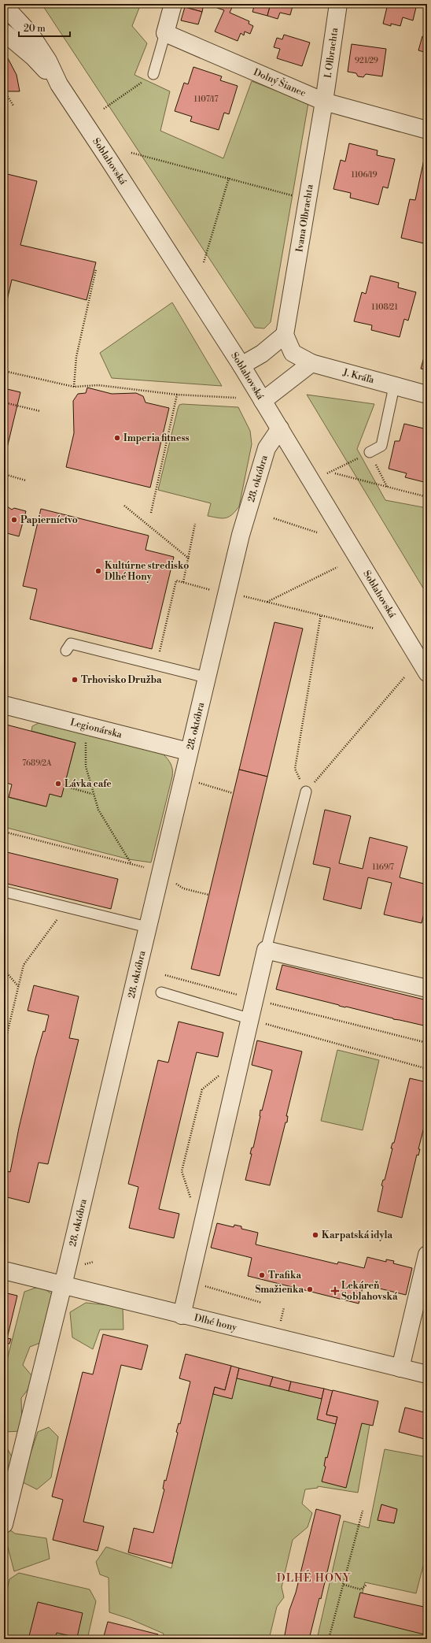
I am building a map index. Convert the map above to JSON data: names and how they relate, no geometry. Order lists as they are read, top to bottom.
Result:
{
  "streets": {
    "street": [
      "I. Olbrachta",
      "Dolný Šianec",
      "Soblahovská",
      "Ivana Olbrachta",
      "J. Kráľa",
      "28. októbra",
      "Legionárska",
      "Dlhé hony"
    ]
  },
  "crossings": [
    ["I. Olbrachta", "Dolný Šianec"],
    ["I. Olbrachta", "Ivana Olbrachta"],
    ["Dolný Šianec", "Ivana Olbrachta"],
    ["Soblahovská", "28. októbra"],
    ["Ivana Olbrachta", "J. Kráľa"],
    ["28. októbra", "Legionárska"],
    ["28. októbra", "Dlhé hony"]
  ],
  "districts": ["DLHÉ HONY"],
  "places": {
    "other": [
      "Imperia fitness",
      "Papierníctvo",
      "Kultúrne stredisko Dlhé Hony",
      "Trhovisko Družba",
      "Lávka cafe",
      "Karpatská idyla",
      "Trafika",
      "Smažienka"
    ],
    "health": ["Lekáreň Soblahovská"]
  },
  "house_numbers": [
    "921/29",
    "1107/17",
    "1106/19",
    "1108/21",
    "7689/2A",
    "1169/7"
  ],
  "scale_bar": "20 m"
}
